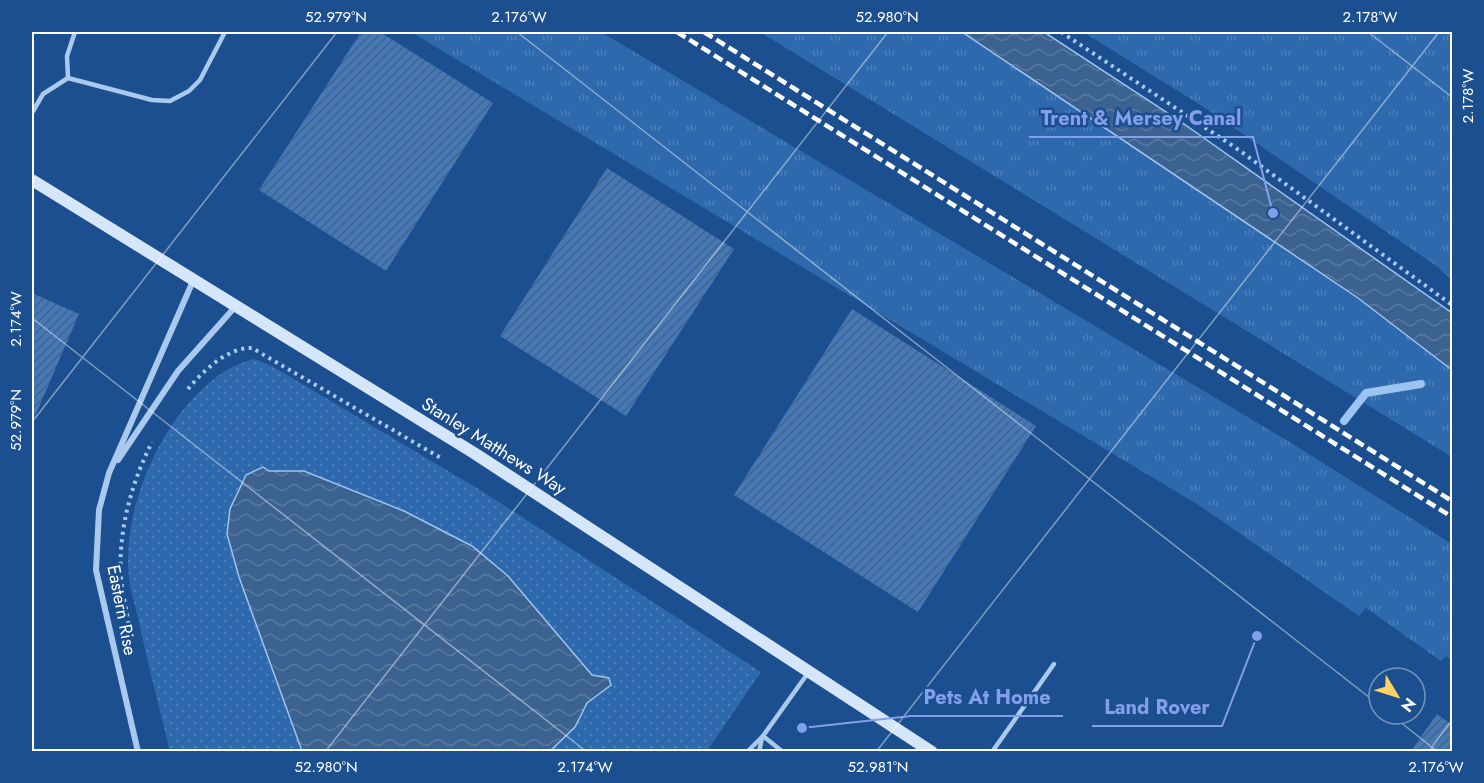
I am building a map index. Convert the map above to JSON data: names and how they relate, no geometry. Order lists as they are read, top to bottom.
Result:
{
  "streets": {
    "main road": ["Stanley Matthews Way"],
    "street": ["Eastern Rise"]
  },
  "crossings": [
    ["Stanley Matthews Way", "Eastern Rise"]
  ],
  "places": ["Trent & Mersey Canal", "Land Rover", "Pets At Home"],
  "north": "bottom right",
  "coordinates": [
    "52.979°N",
    "2.176°W",
    "52.980°N",
    "2.178°W",
    "2.174°W",
    "52.981°N"
  ]
}
